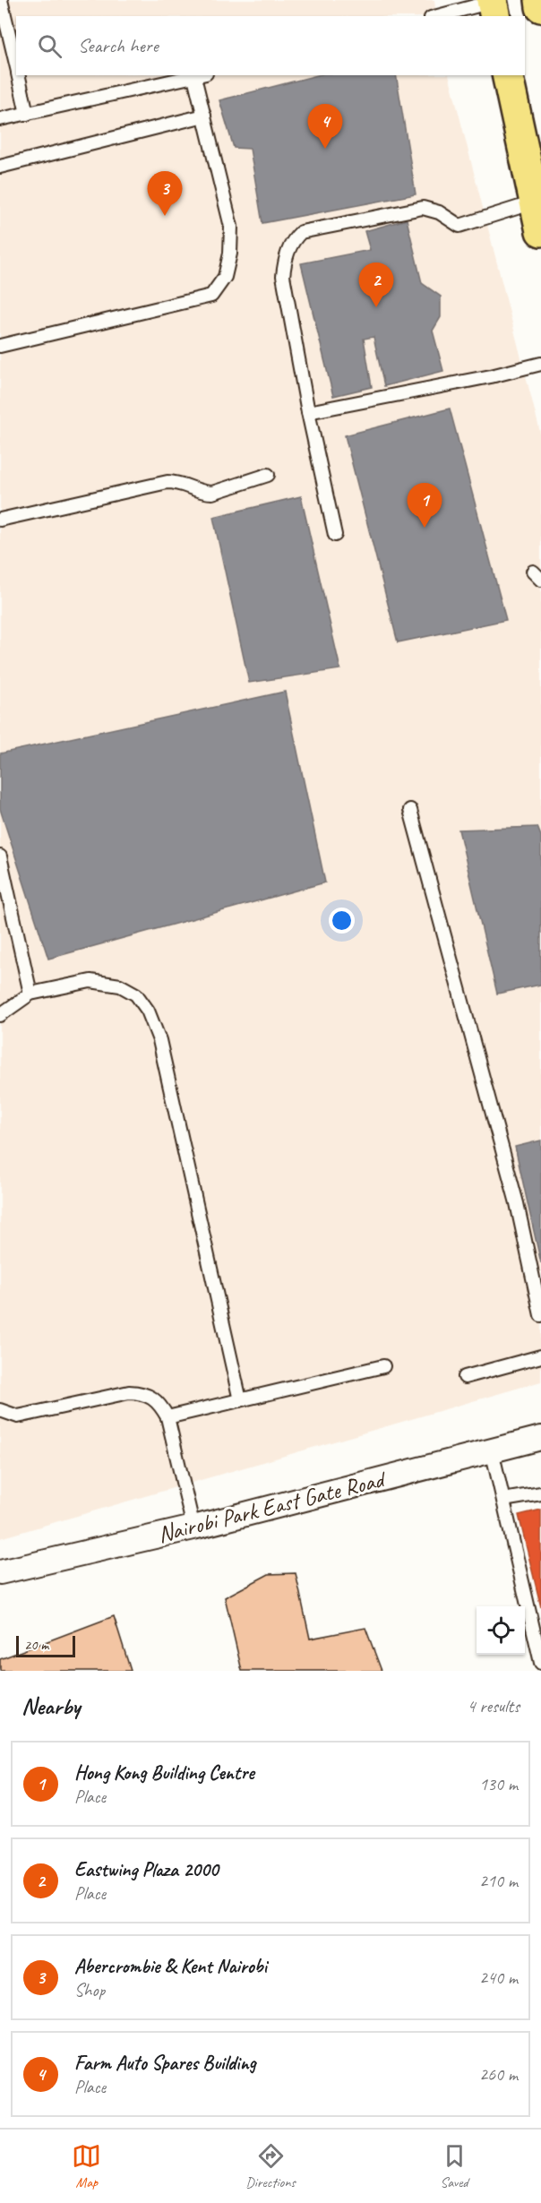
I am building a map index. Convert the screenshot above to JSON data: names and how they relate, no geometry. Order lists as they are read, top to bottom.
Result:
{
  "streets": {
    "street": ["Nairobi Park East Gate Road"]
  },
  "scale_bar": "20 m",
  "page": {
    "search": "Search here",
    "pins": [
      "4",
      "3",
      "2",
      "1"
    ],
    "scale": "20 m",
    "heading": ["Nearby", "4 results"],
    "list": [
      {
        "mark": "1",
        "name": "Hong Kong Building Centre",
        "note": "Place",
        "value": "130 m"
      },
      {
        "mark": "2",
        "name": "Eastwing Plaza 2000",
        "note": "Place",
        "value": "210 m"
      },
      {
        "mark": "3",
        "name": "Abercrombie & Kent Nairobi",
        "note": "Shop",
        "value": "240 m"
      },
      {
        "mark": "4",
        "name": "Farm Auto Spares Building",
        "note": "Place",
        "value": "260 m"
      }
    ],
    "nav": ["Map", "Directions", "Saved"]
  }
}
